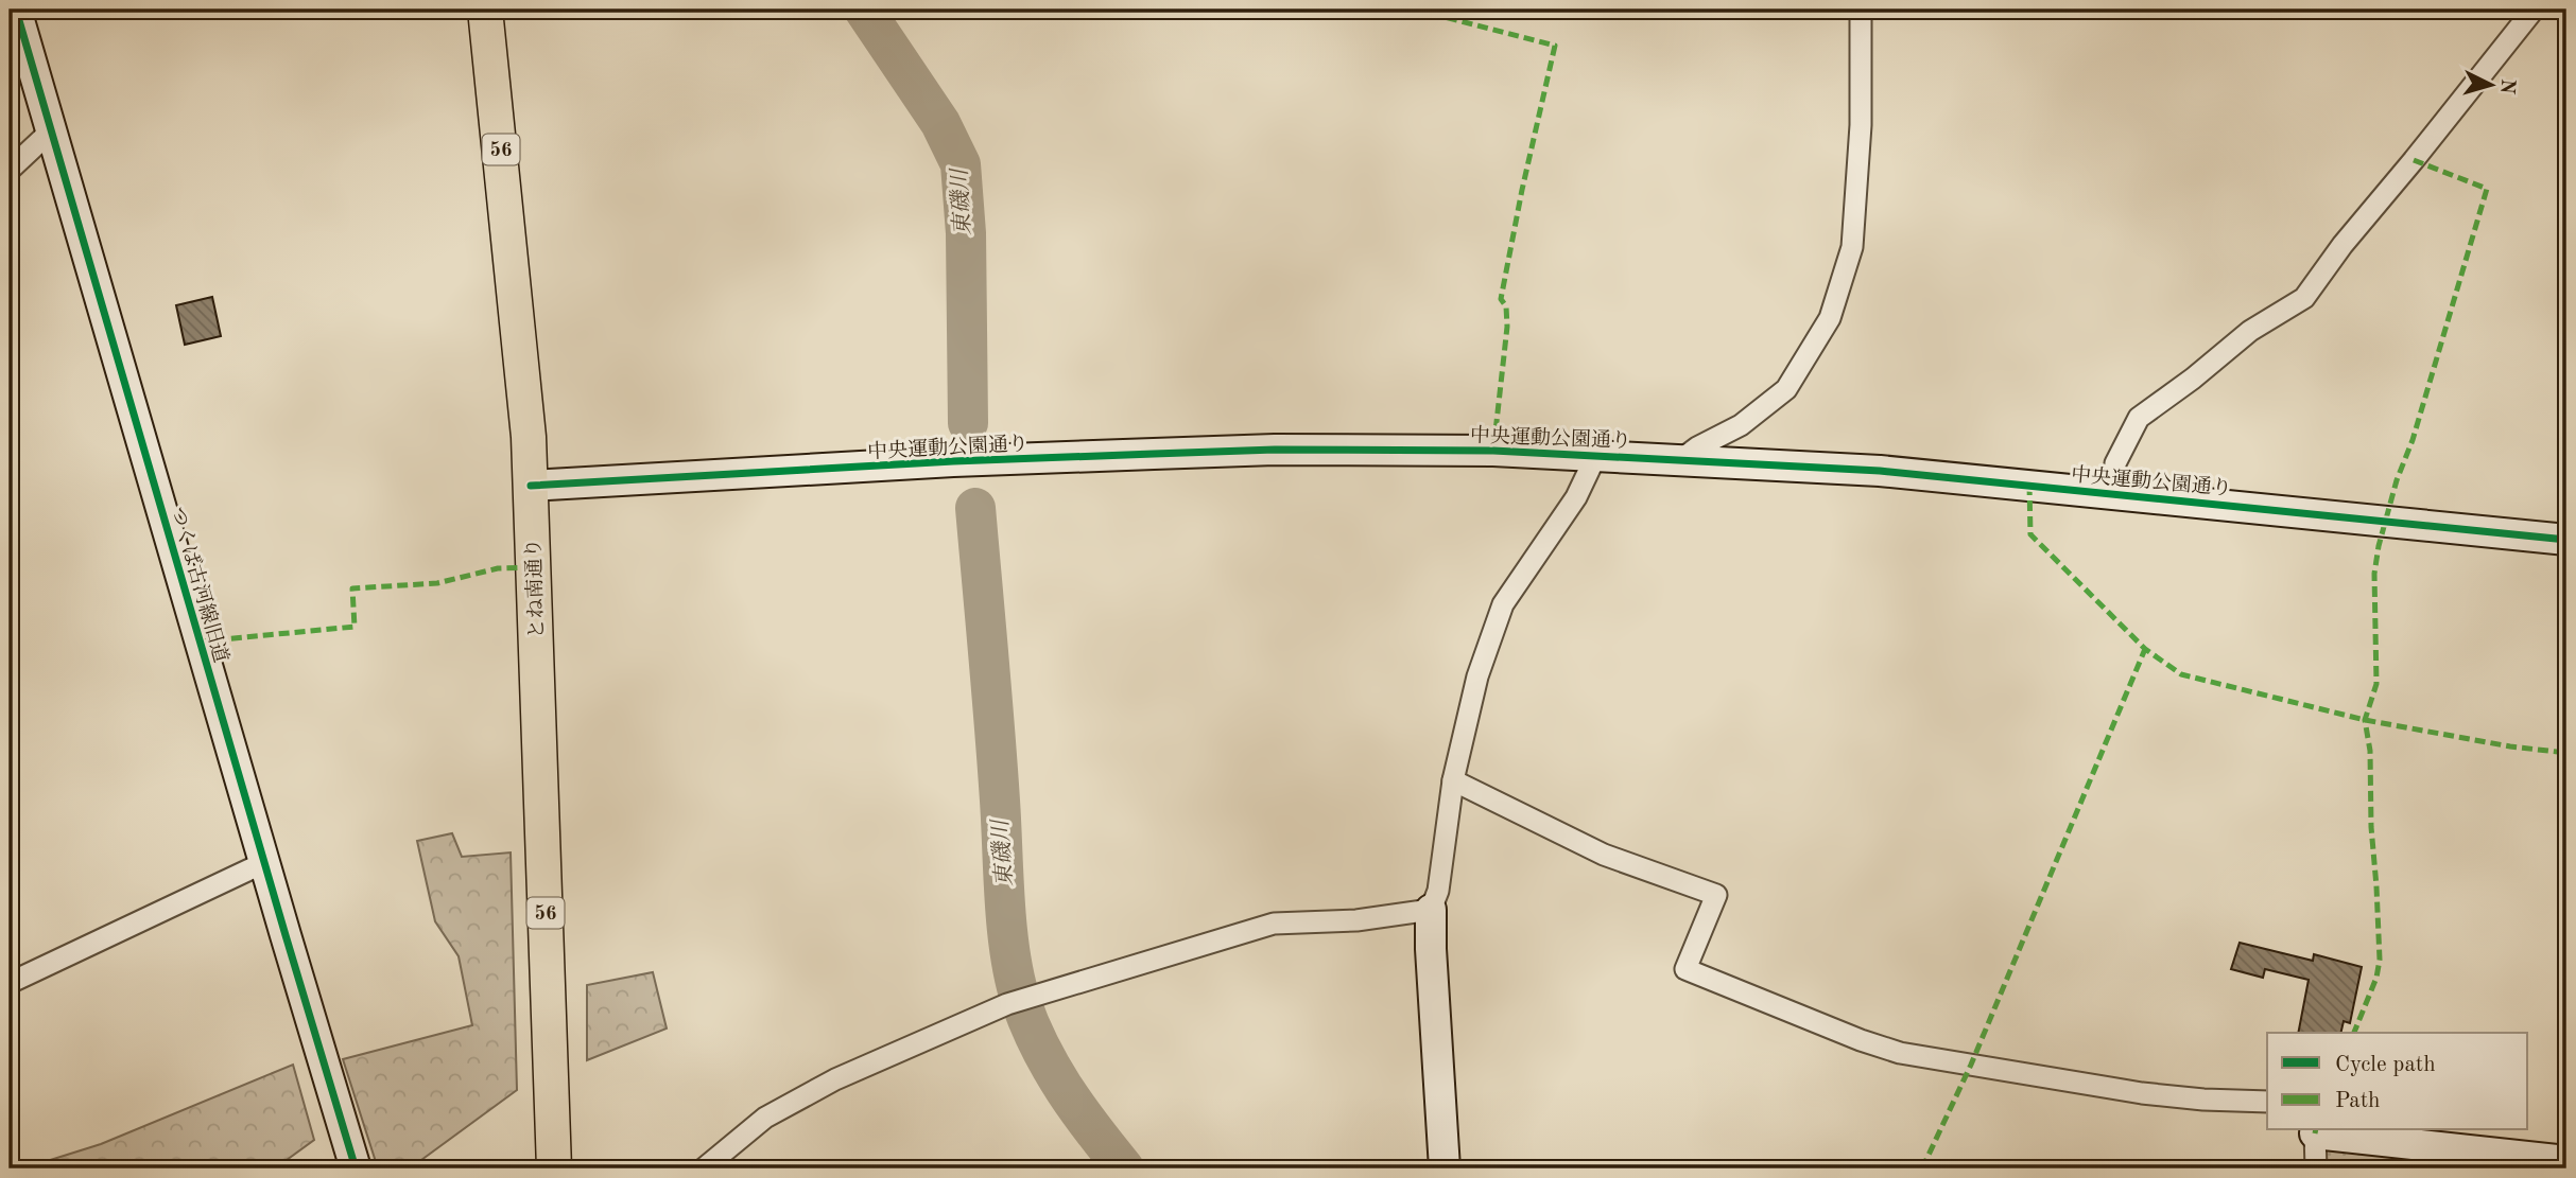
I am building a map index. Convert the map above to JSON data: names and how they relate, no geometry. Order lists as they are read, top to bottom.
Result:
{
  "streets": {
    "main road": ["56", "とね南通り"],
    "street": ["中央運動公園通り", "つくば古河線旧道"]
  },
  "crossings": [
    ["中央運動公園通り", "とね南通り"]
  ],
  "water": ["東磯川"],
  "legend": ["Cycle path", "Path"],
  "north": "right"
}
